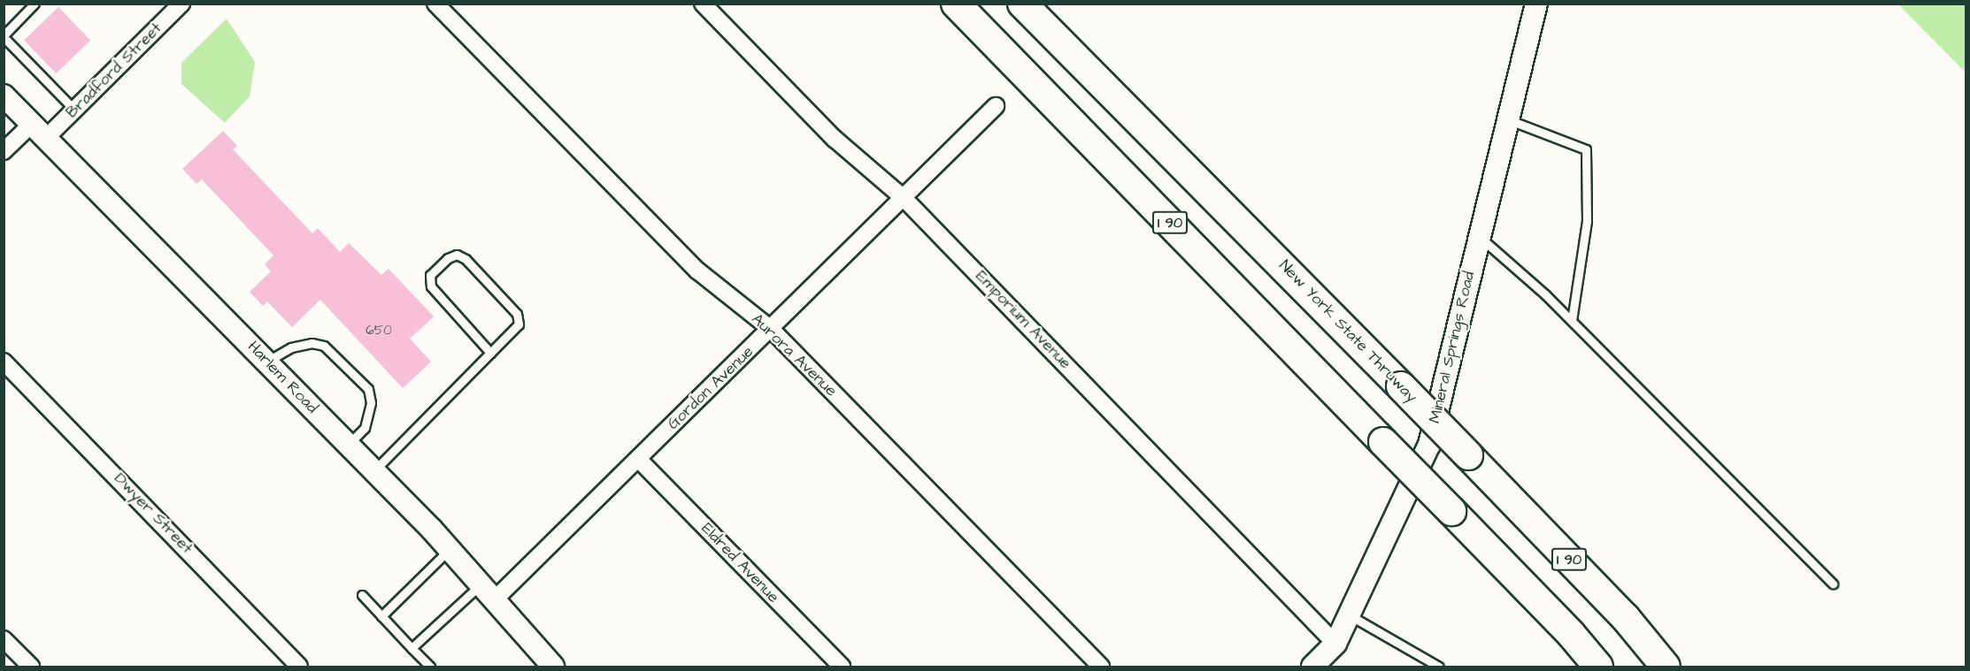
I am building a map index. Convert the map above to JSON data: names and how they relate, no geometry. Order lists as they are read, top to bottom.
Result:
{
  "streets": {
    "highway": ["I 90", "New York State Thruway"],
    "main road": ["Mineral Springs Road", "Harlem Road"],
    "street": [
      "Bradford Street",
      "Emporium Avenue",
      "Aurora Avenue",
      "Gordon Avenue",
      "Dwyer Street",
      "Eldred Avenue"
    ]
  },
  "crossings": [
    ["Bradford Street", "Harlem Road"],
    ["Emporium Avenue", "Mineral Springs Road"],
    ["Emporium Avenue", "Gordon Avenue"],
    ["Aurora Avenue", "Gordon Avenue"],
    ["Harlem Road", "Gordon Avenue"],
    ["Gordon Avenue", "Eldred Avenue"]
  ],
  "house_numbers": ["650"]
}
